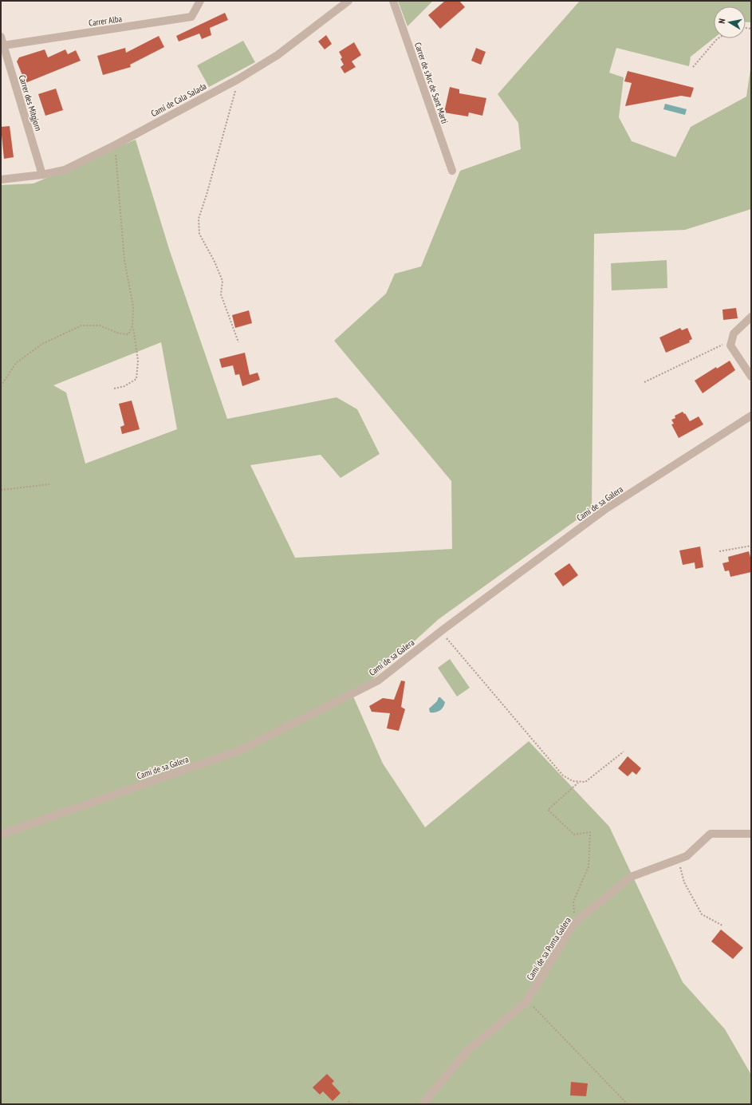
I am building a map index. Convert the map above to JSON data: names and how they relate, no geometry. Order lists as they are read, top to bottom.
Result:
{
  "streets": {
    "street": [
      "Carrer Alba",
      "Carrer de s'Arc de Sant Marti",
      "Camí de Cala Salada",
      "Carrer des Mitgjorn",
      "Camí de sa Galera",
      "Camí de sa Punta Galera"
    ]
  },
  "crossings": [
    ["Carrer Alba", "Carrer des Mitgjorn"],
    ["Camí de Cala Salada", "Carrer des Mitgjorn"]
  ],
  "north": "left"
}
